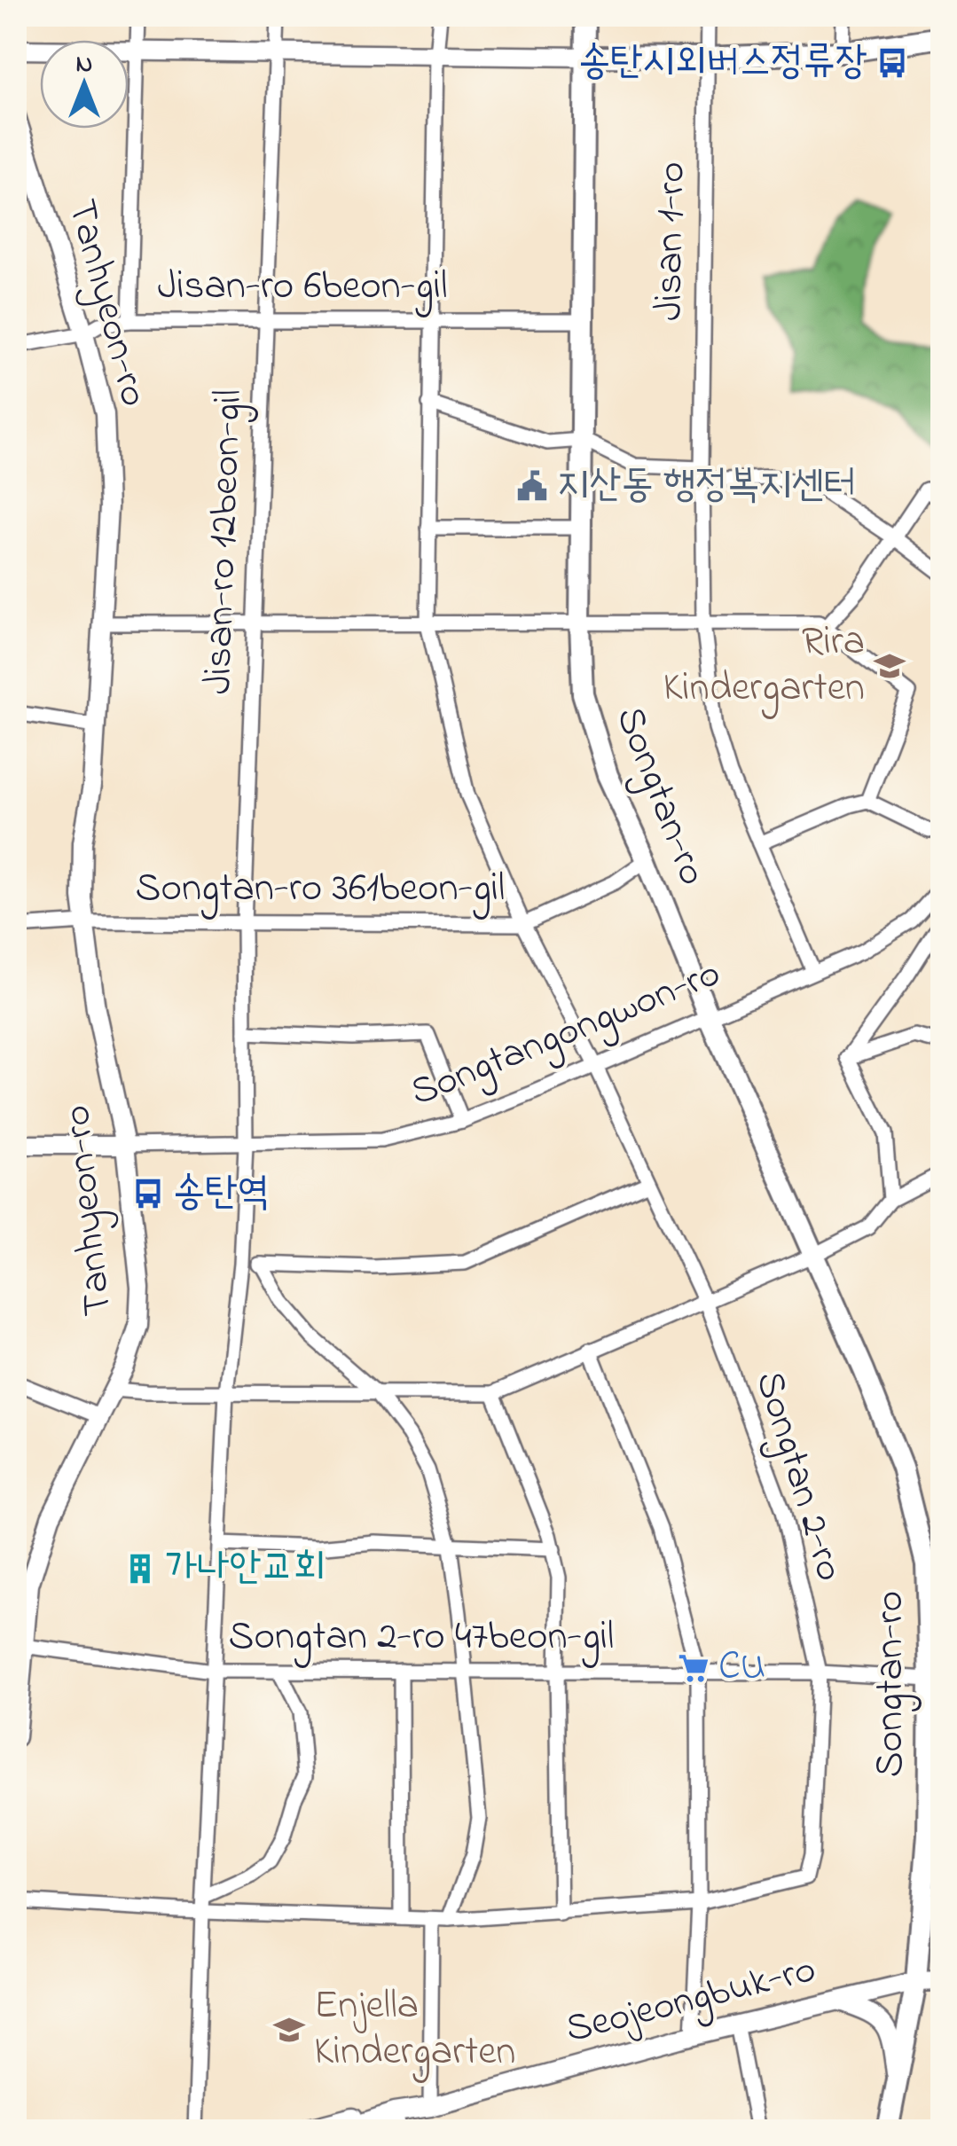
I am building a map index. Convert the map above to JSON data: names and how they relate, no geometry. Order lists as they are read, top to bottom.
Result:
{
  "streets": {
    "main road": ["Songtan-ro"],
    "street": [
      "Jisan 1-ro",
      "Jisan-ro 6beon-gil",
      "Tanhyeon-ro",
      "Jisan-ro 12beon-gil",
      "Songtan-ro 361beon-gil",
      "Songtangongwon-ro",
      "Songtan 2-ro",
      "Songtan 2-ro 47beon-gil",
      "Seojeongbuk-ro"
    ]
  },
  "crossings": [
    ["Jisan 1-ro", "Songtangongwon-ro"],
    ["Jisan-ro 6beon-gil", "Jisan-ro 12beon-gil"],
    ["Jisan-ro 6beon-gil", "Songtan-ro"],
    ["Jisan-ro 6beon-gil", "Songtan 2-ro"],
    ["Tanhyeon-ro", "Songtan-ro 361beon-gil"],
    ["Tanhyeon-ro", "Songtangongwon-ro"],
    ["Tanhyeon-ro", "Songtan 2-ro 47beon-gil"],
    ["Jisan-ro 12beon-gil", "Songtan-ro 361beon-gil"],
    ["Jisan-ro 12beon-gil", "Songtangongwon-ro"],
    ["Jisan-ro 12beon-gil", "Songtan 2-ro"],
    ["Jisan-ro 12beon-gil", "Songtan 2-ro 47beon-gil"],
    ["Songtan-ro", "Songtan-ro 361beon-gil"],
    ["Songtan-ro", "Songtangongwon-ro"],
    ["Songtan-ro", "Seojeongbuk-ro"],
    ["Songtan-ro 361beon-gil", "Songtan 2-ro"],
    ["Songtangongwon-ro", "Songtan 2-ro"],
    ["Songtan 2-ro", "Songtan 2-ro 47beon-gil"]
  ],
  "places": {
    "bus stop": ["송탄시외버스정류장", "송탄역"],
    "public building": ["지산동 행정복지센터"],
    "school or university": ["Rira Kindergarten", "Enjella Kindergarten"],
    "building": ["가나안교회"],
    "supermarket": ["CU"]
  },
  "north": "top"
}
